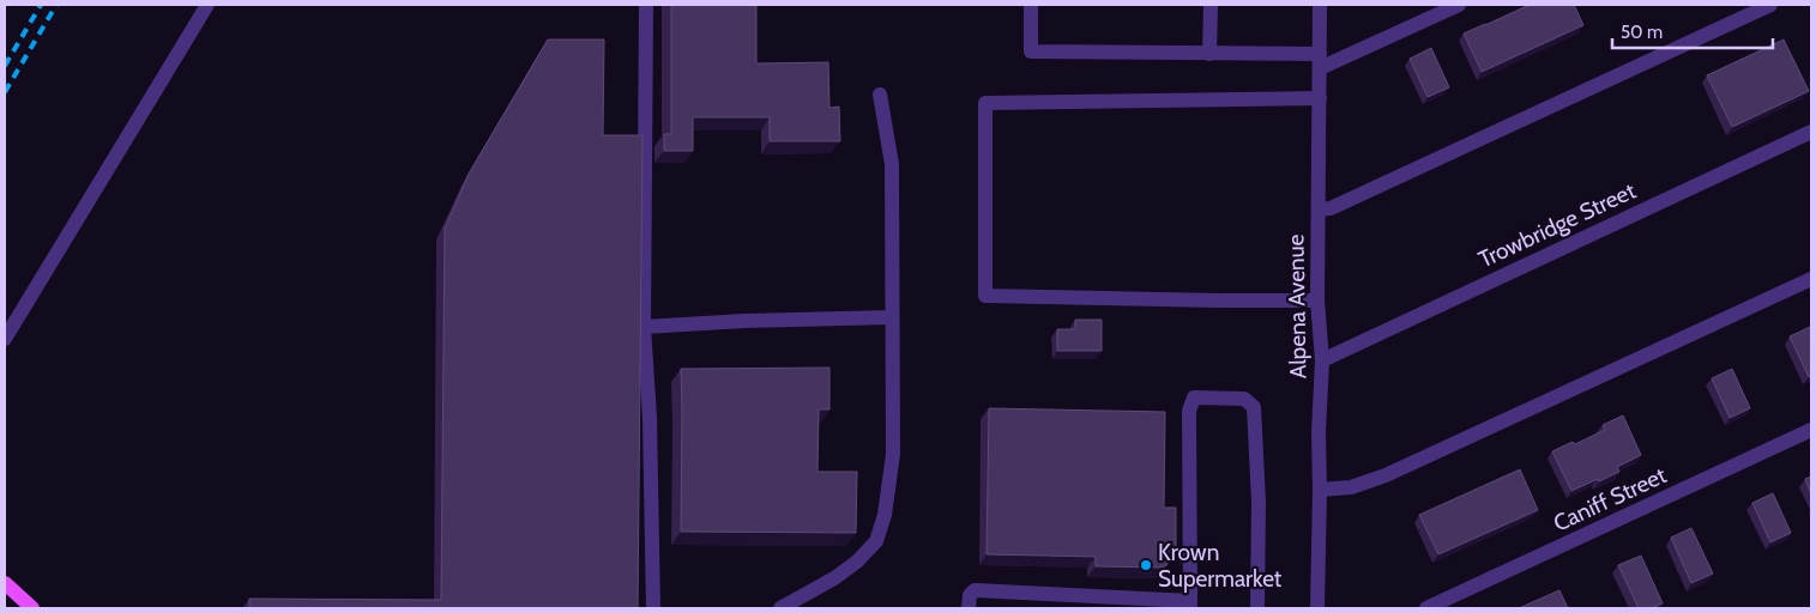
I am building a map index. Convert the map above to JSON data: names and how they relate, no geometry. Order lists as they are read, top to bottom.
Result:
{
  "streets": {
    "street": ["Trowbridge Street", "Alpena Avenue", "Caniff Street"]
  },
  "crossings": [
    ["Trowbridge Street", "Alpena Avenue"]
  ],
  "places": ["Krown Supermarket"],
  "scale_bar": "50 m"
}
